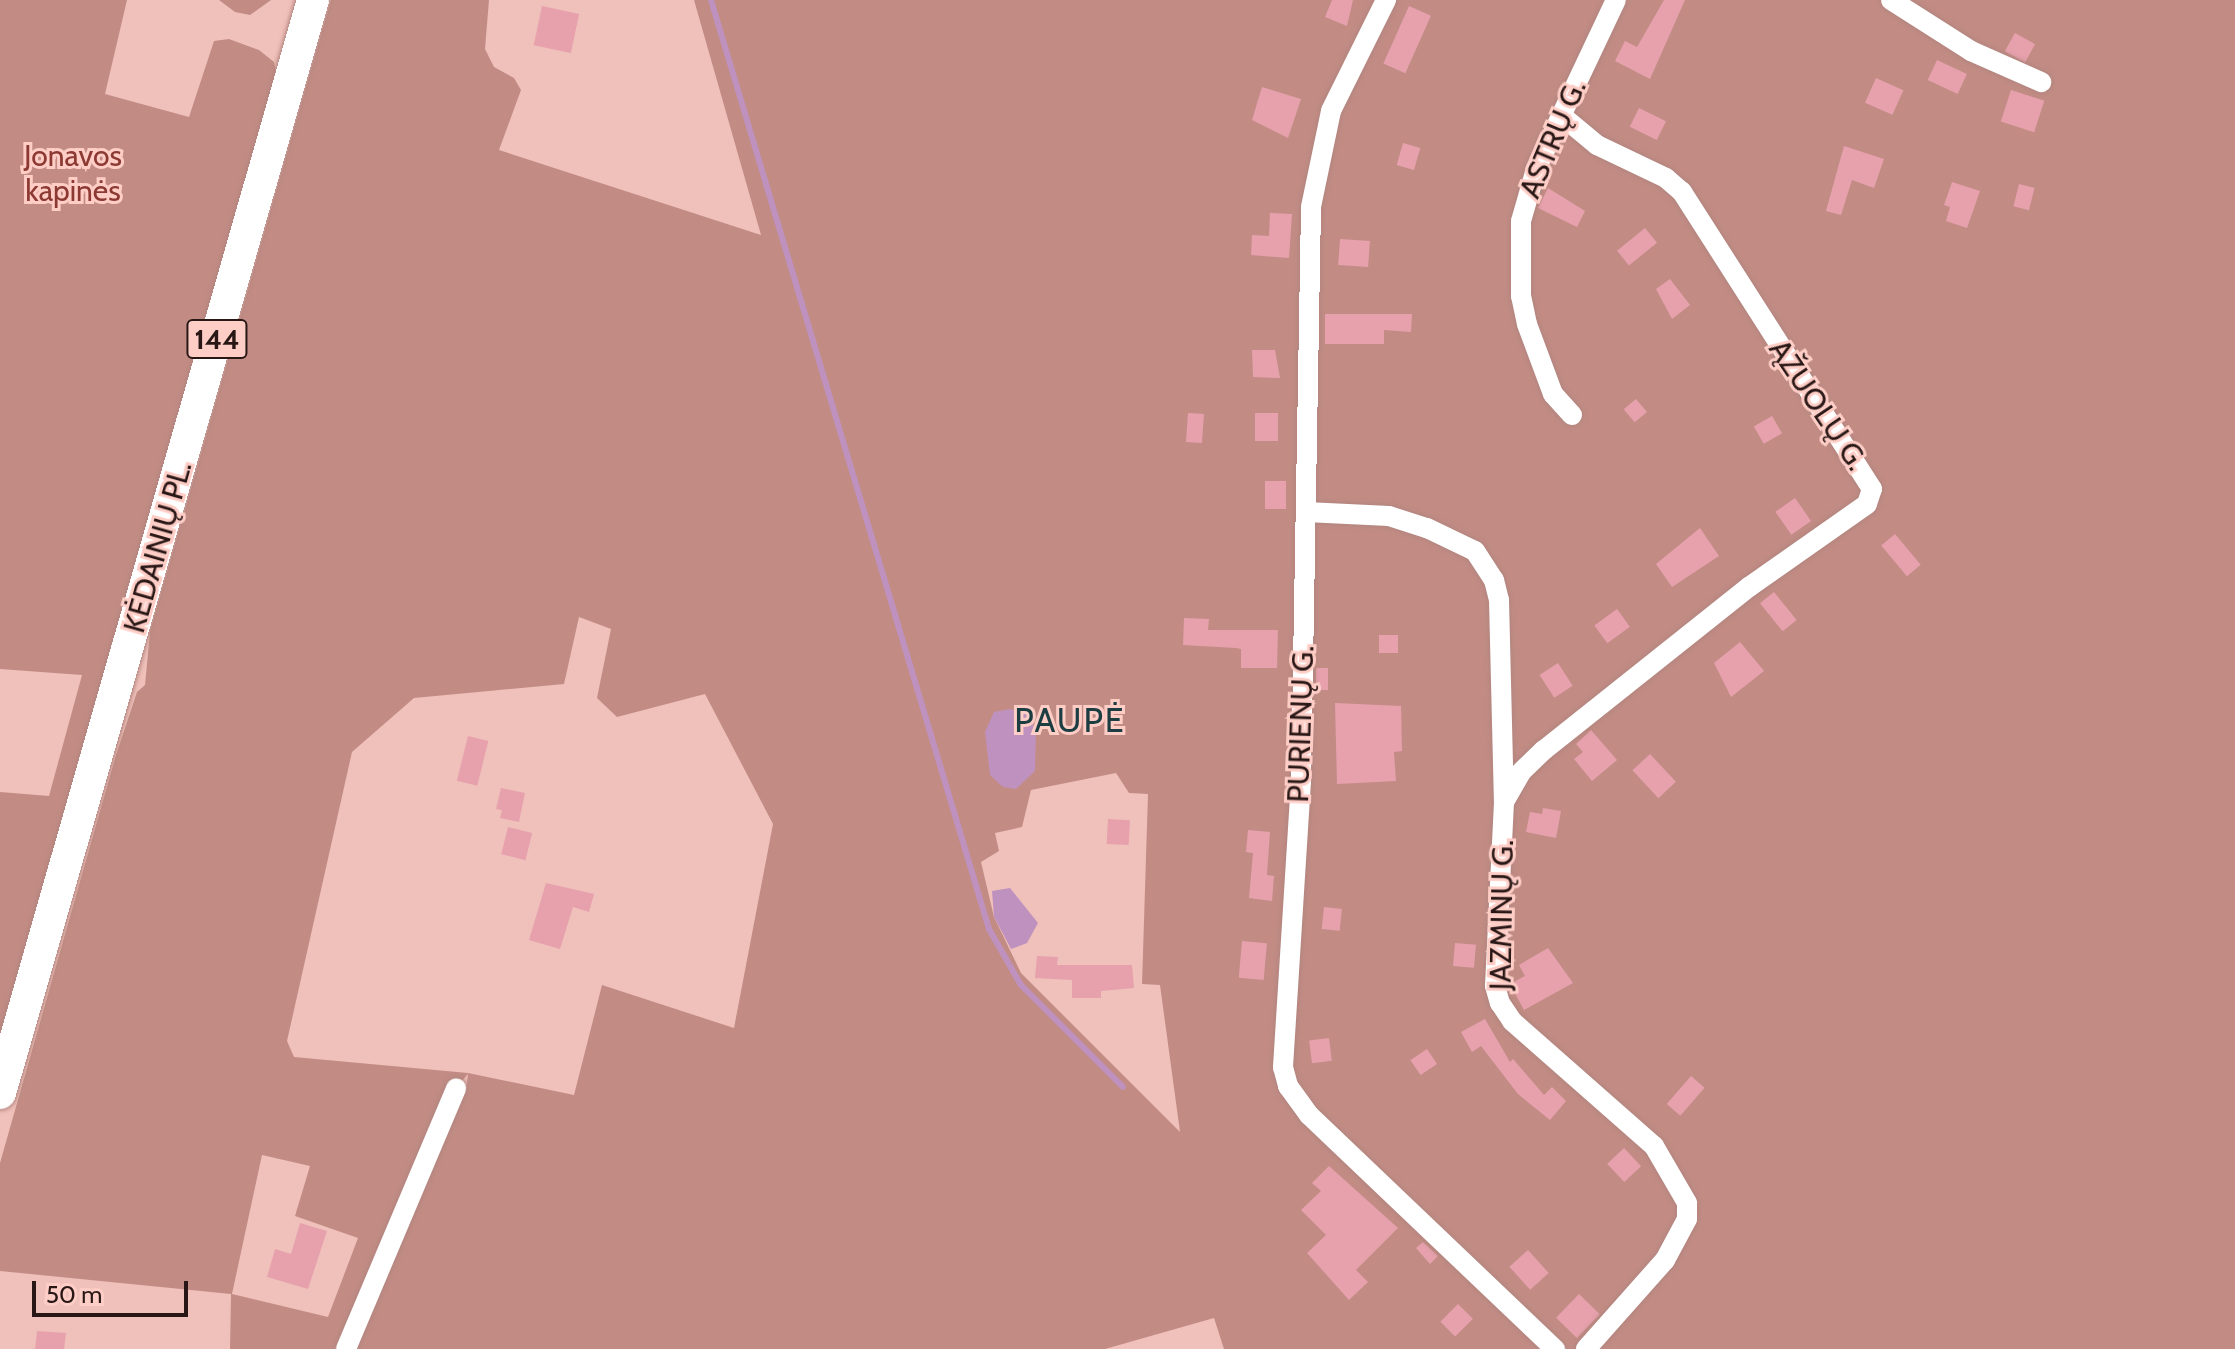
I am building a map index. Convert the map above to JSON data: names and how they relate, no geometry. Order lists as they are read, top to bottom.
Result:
{
  "streets": {
    "main road": ["144", "KĖDAINIŲ PL."],
    "street": [
      "ASTRŲ G.",
      "ĄŽUOLŲ G.",
      "PURIENŲ G.",
      "JAZMINŲ G."
    ]
  },
  "crossings": [
    ["ASTRŲ G.", "ĄŽUOLŲ G."],
    ["ĄŽUOLŲ G.", "JAZMINŲ G."],
    ["PURIENŲ G.", "JAZMINŲ G."]
  ],
  "districts": ["PAUPĖ"],
  "parks": ["Jonavos kapinės"],
  "scale_bar": "50 m"
}
